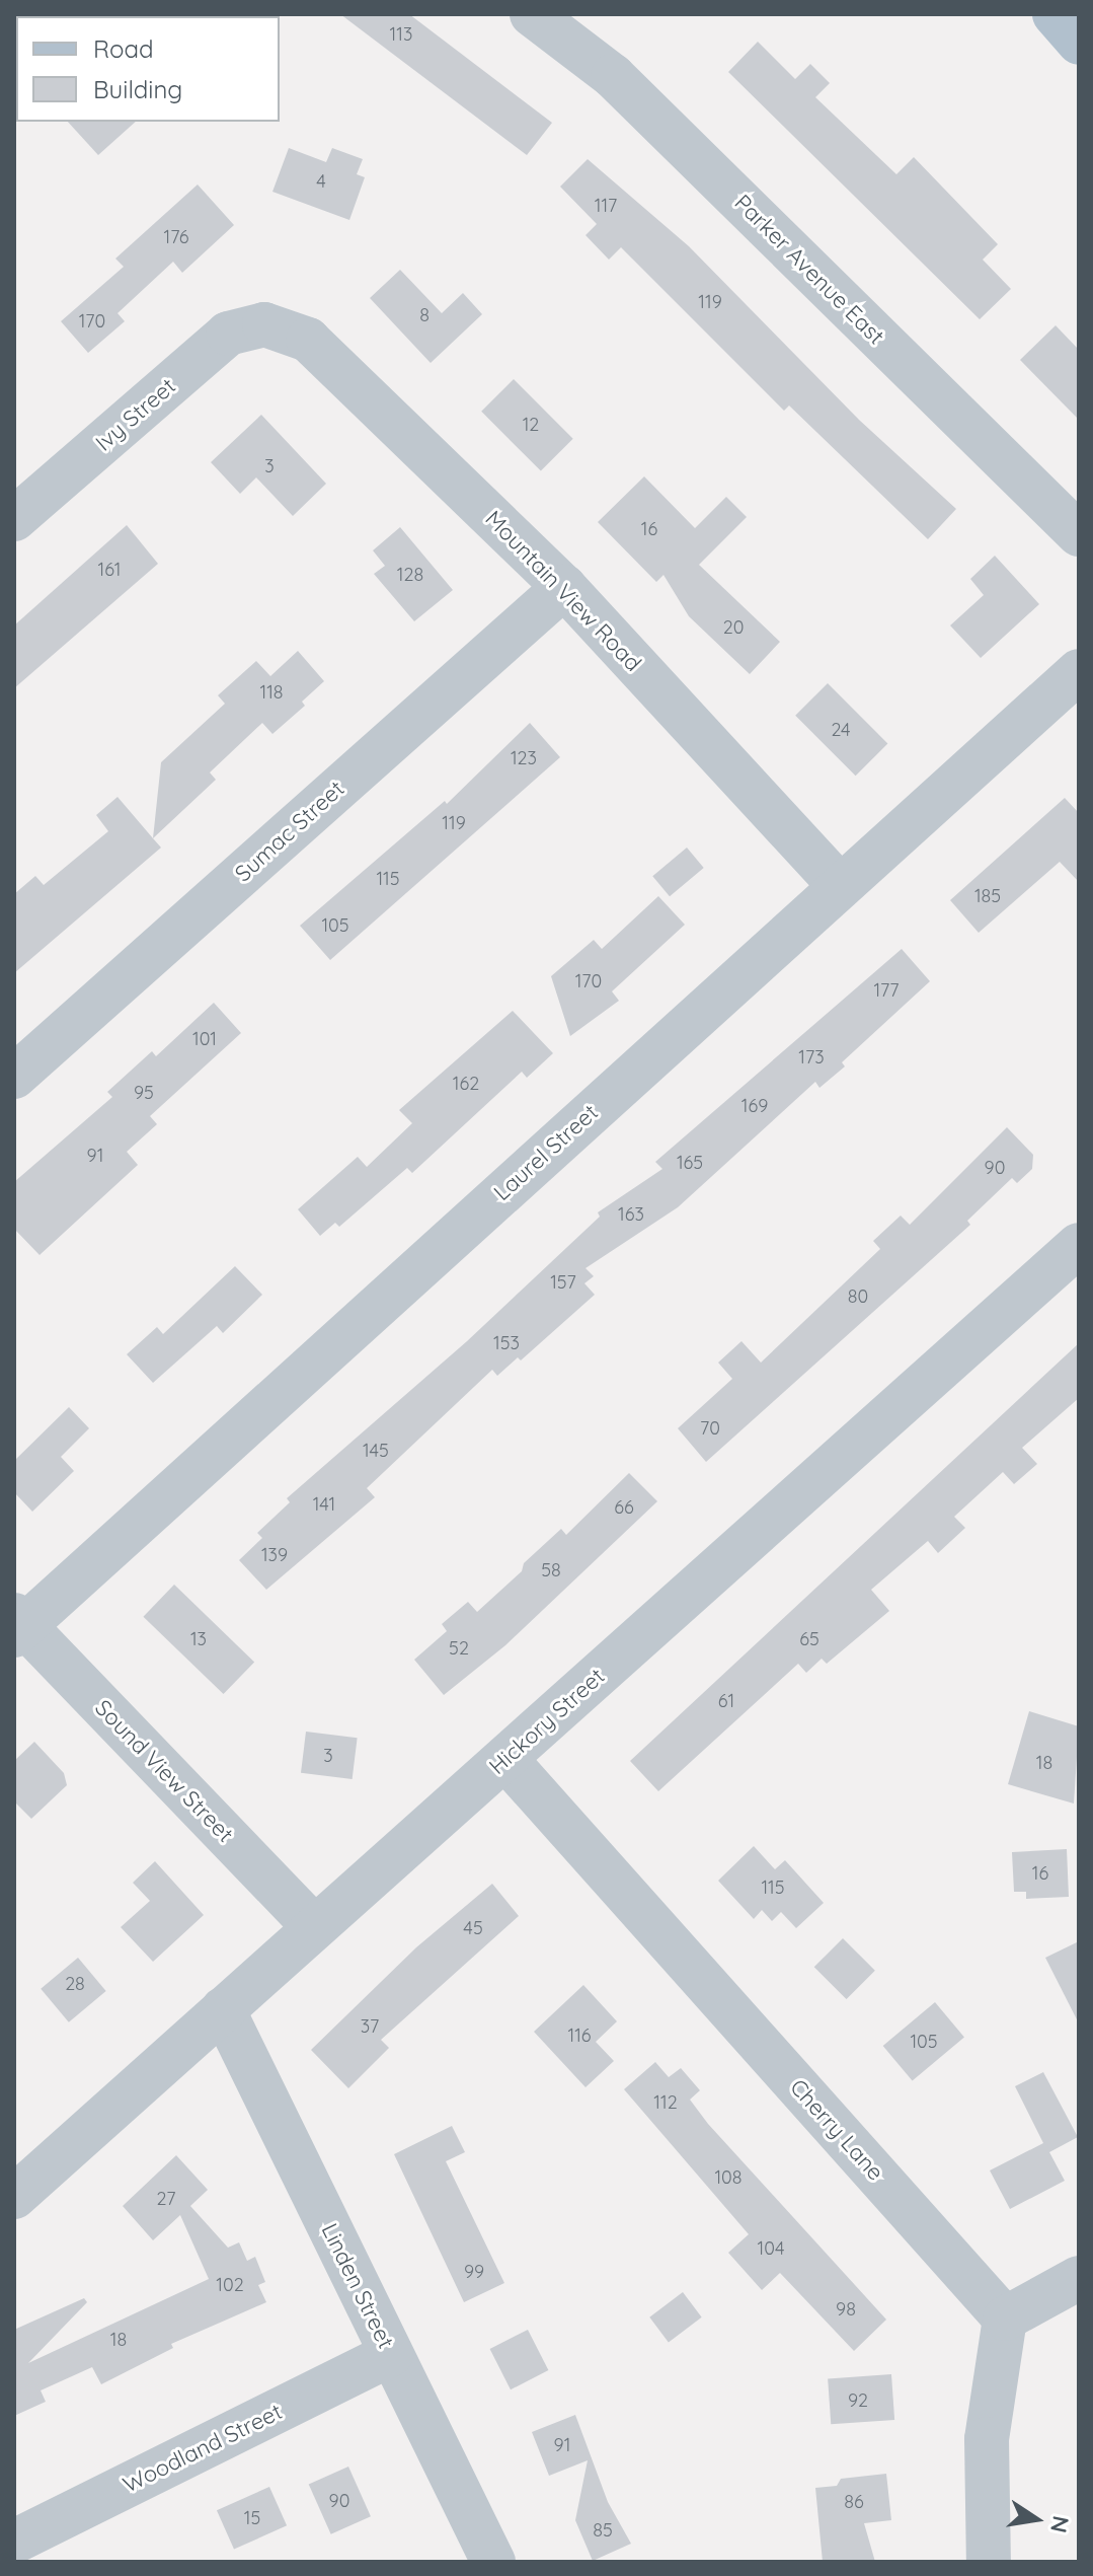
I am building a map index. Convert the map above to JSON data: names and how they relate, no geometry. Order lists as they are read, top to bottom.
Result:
{
  "streets": {
    "street": [
      "Parker Avenue East",
      "Ivy Street",
      "Mountain View Road",
      "Sumac Street",
      "Laurel Street",
      "Hickory Street",
      "Sound View Street",
      "Cherry Lane",
      "Linden Street",
      "Woodland Street"
    ]
  },
  "crossings": [
    ["Ivy Street", "Mountain View Road"],
    ["Mountain View Road", "Sumac Street"],
    ["Mountain View Road", "Laurel Street"],
    ["Laurel Street", "Sound View Street"],
    ["Hickory Street", "Sound View Street"],
    ["Hickory Street", "Cherry Lane"],
    ["Hickory Street", "Linden Street"],
    ["Linden Street", "Woodland Street"]
  ],
  "house_numbers": [
    "113",
    "4",
    "117",
    "176",
    "119",
    "8",
    "170",
    "12",
    "3",
    "16",
    "161",
    "128",
    "20",
    "118",
    "24",
    "123",
    "119",
    "115",
    "185",
    "105",
    "170",
    "177",
    "101",
    "173",
    "162",
    "95",
    "169",
    "91",
    "165",
    "90",
    "163",
    "157",
    "80",
    "153",
    "70",
    "145",
    "141",
    "66",
    "139",
    "58",
    "13",
    "65",
    "52",
    "61",
    "3",
    "18",
    "16",
    "115",
    "45",
    "28",
    "37",
    "116",
    "105",
    "112",
    "108",
    "27",
    "104",
    "99",
    "102",
    "98",
    "18",
    "92",
    "91",
    "90",
    "86",
    "15",
    "85"
  ],
  "legend": ["Road", "Building"],
  "north": "right"
}
